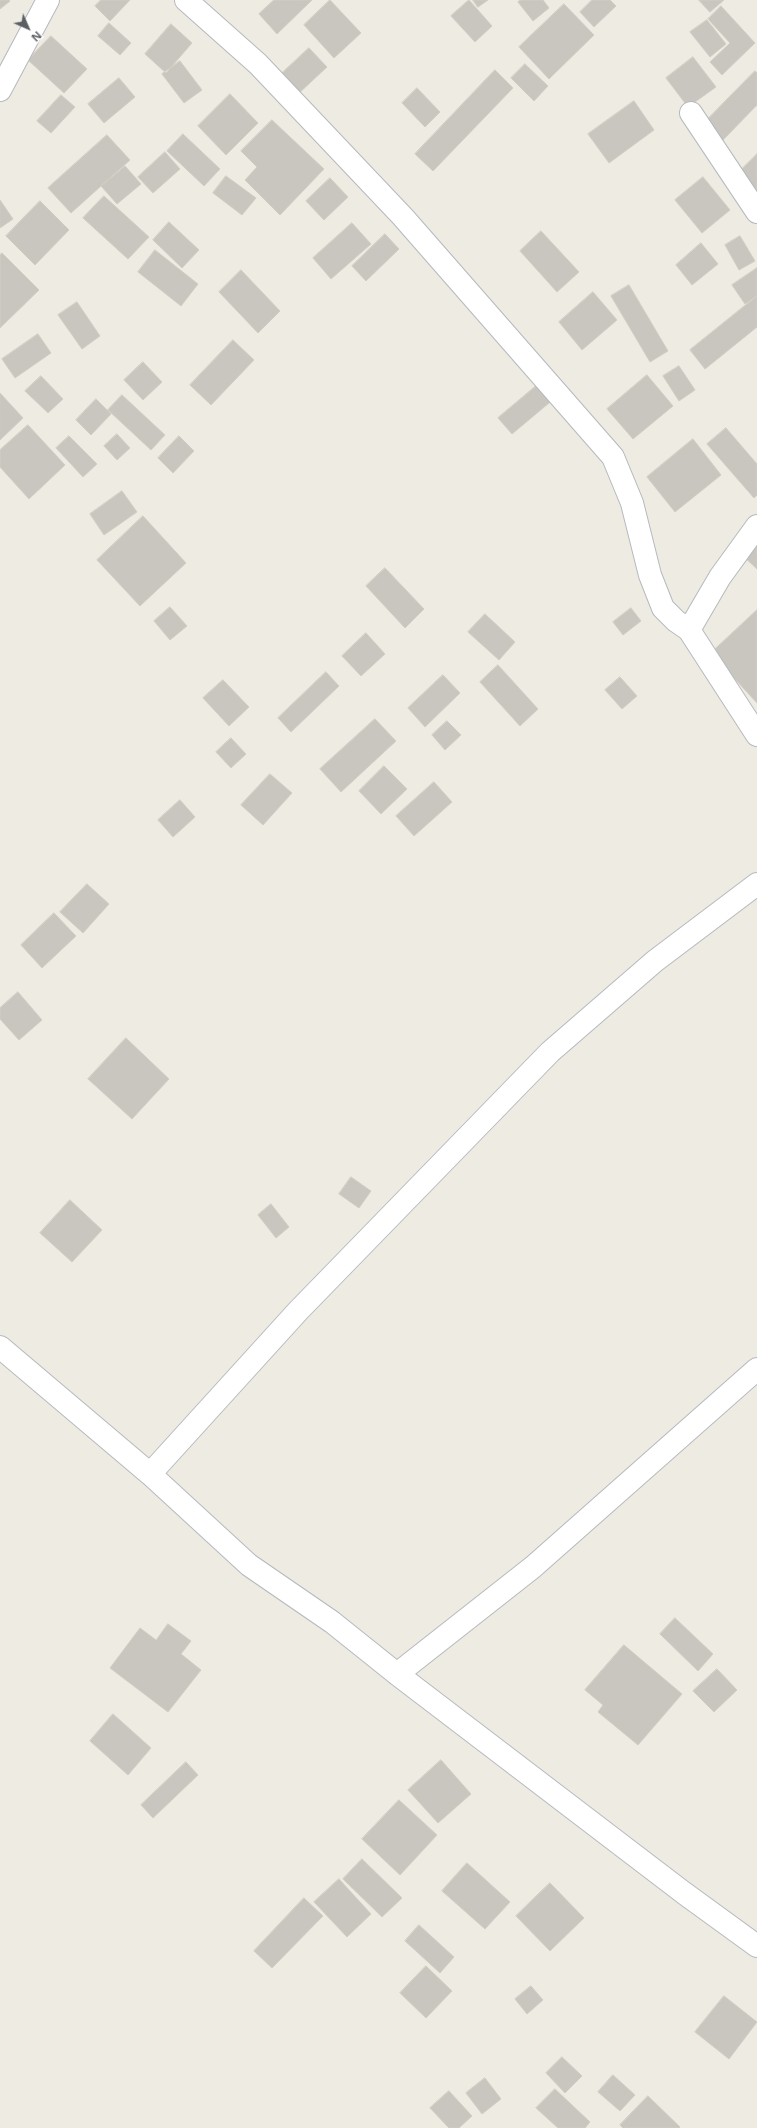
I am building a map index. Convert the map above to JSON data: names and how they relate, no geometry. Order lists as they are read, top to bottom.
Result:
{
  "north": "bottom right"
}
